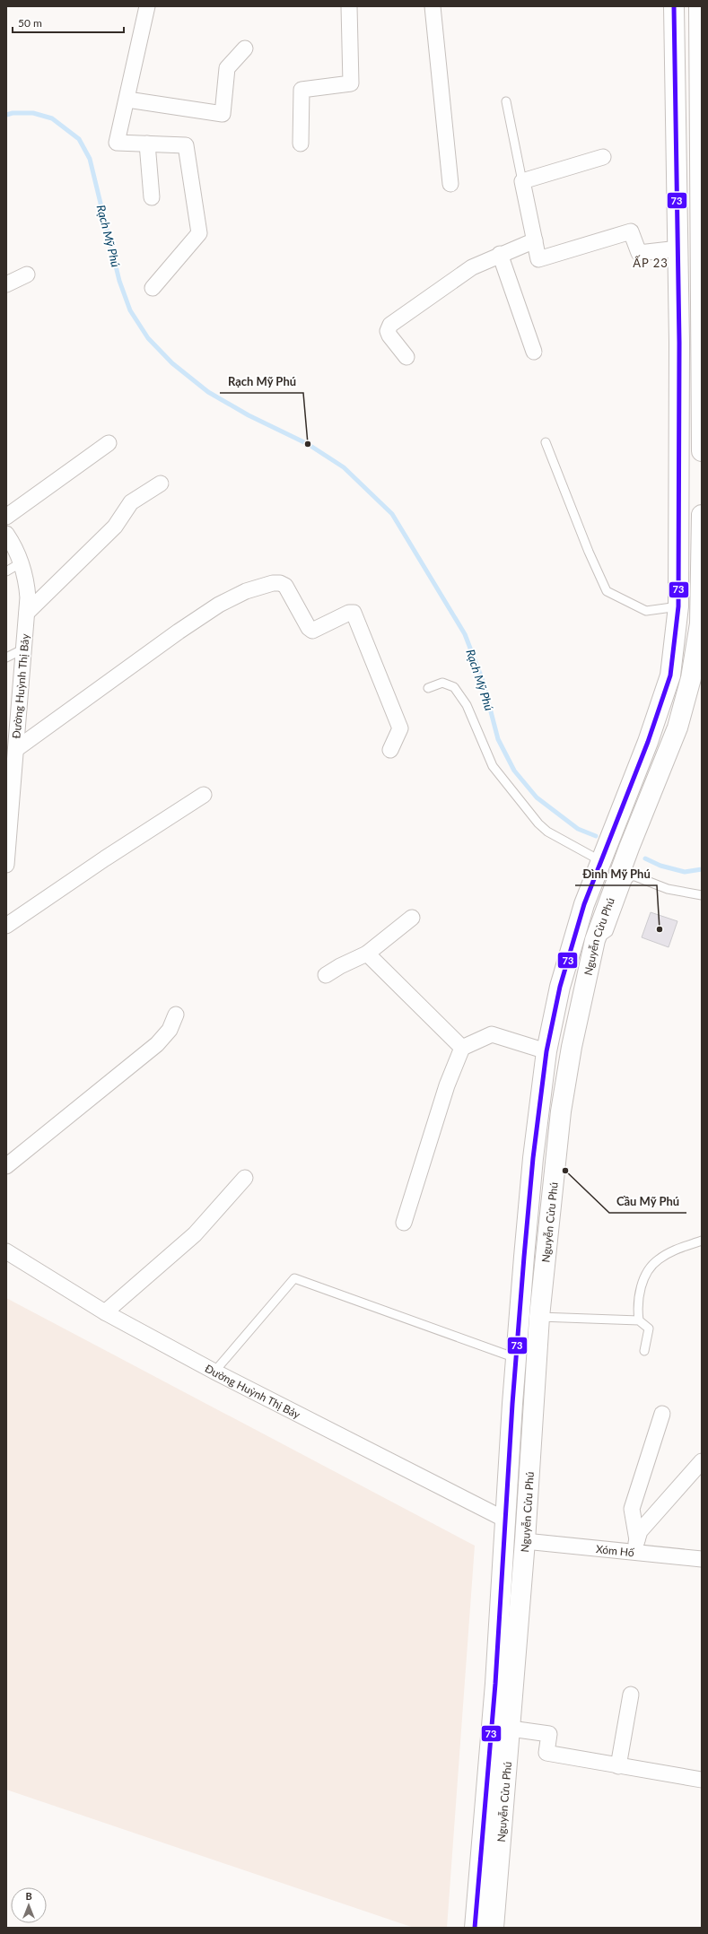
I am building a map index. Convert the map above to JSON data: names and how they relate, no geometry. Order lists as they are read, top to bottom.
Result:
{
  "streets": {
    "main road": ["Nguyễn Cửu Phú"],
    "street": ["Đường Huỳnh Thị Bảy", "Xóm Hố"]
  },
  "crossings": [
    ["Đường Huỳnh Thị Bảy", "Nguyễn Cửu Phú"],
    ["Nguyễn Cửu Phú", "Xóm Hố"]
  ],
  "districts": ["ẤP 23"],
  "water": ["Rạch Mỹ Phú"],
  "places": ["Rạch Mỹ Phú", "Đình Mỹ Phú", "Cầu Mỹ Phú"],
  "lines": ["transit line 73"],
  "scale_bar": "50 m",
  "north": "top"
}
